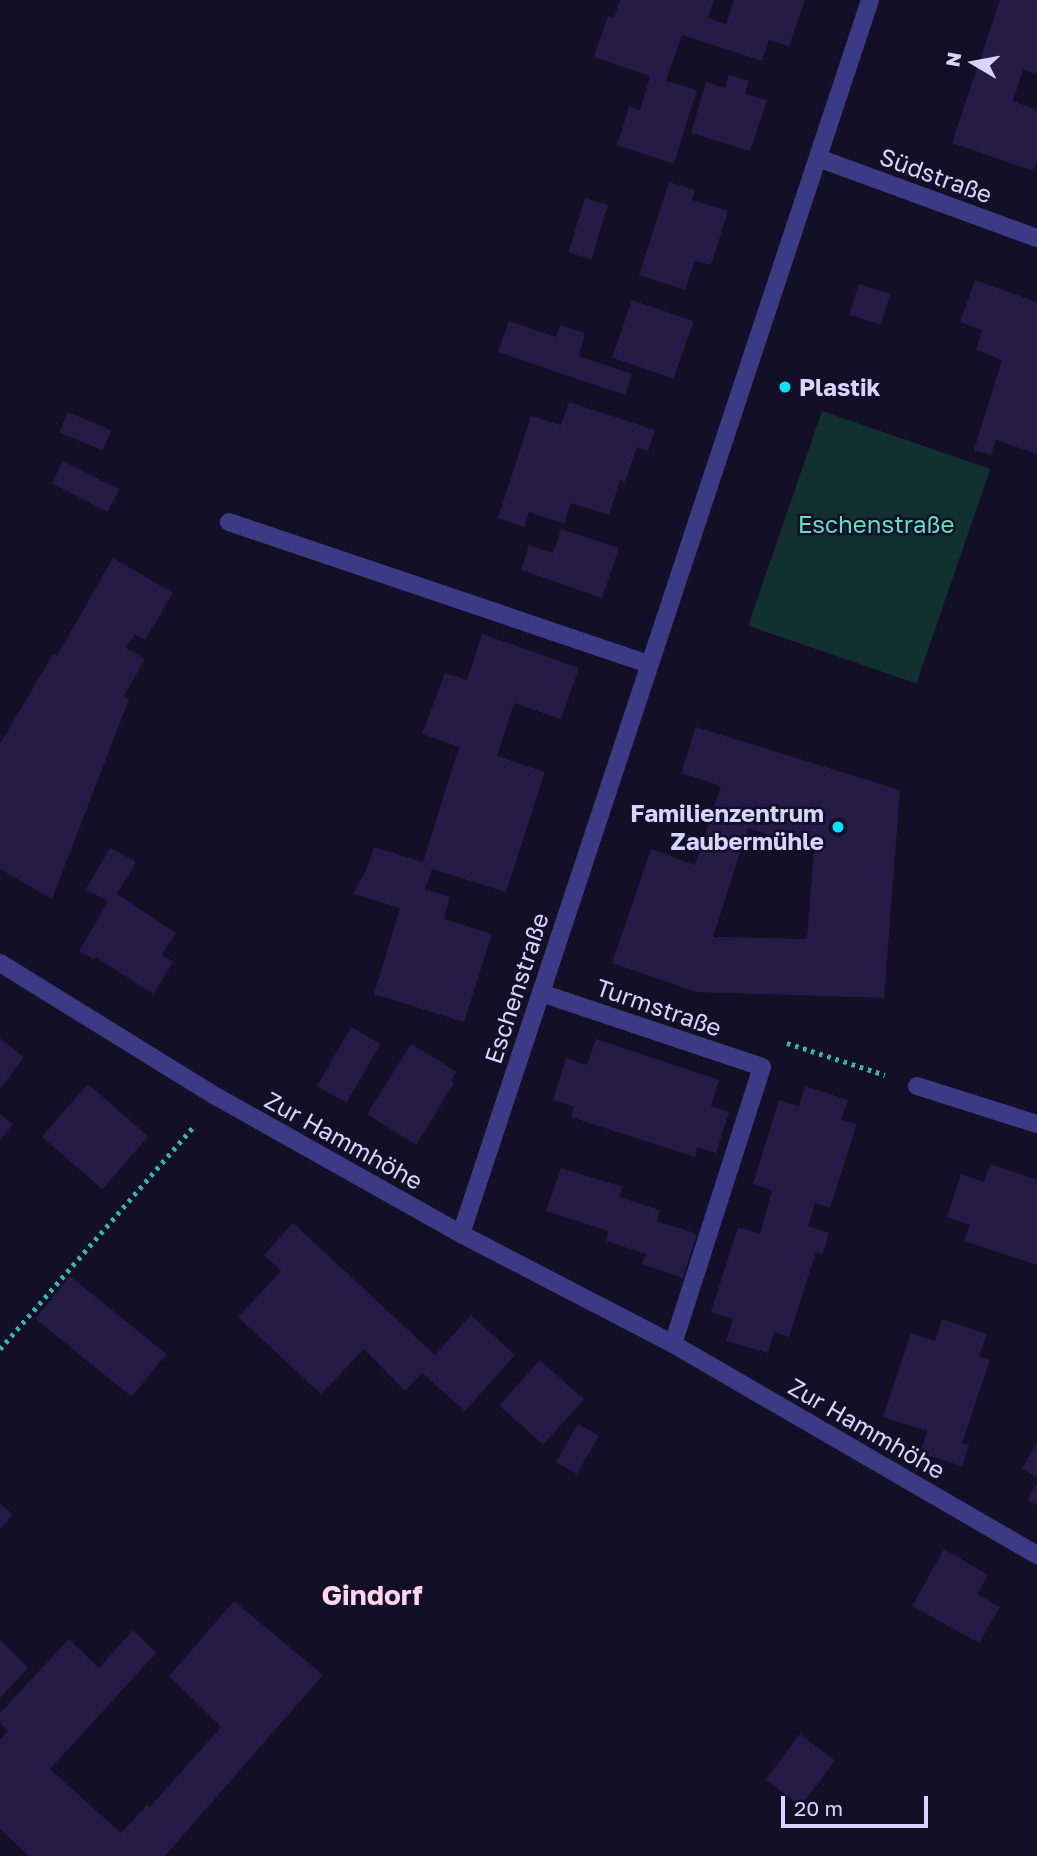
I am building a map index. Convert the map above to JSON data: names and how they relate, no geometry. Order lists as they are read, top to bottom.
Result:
{
  "streets": {
    "street": [
      "Südstraße",
      "Eschenstraße",
      "Turmstraße",
      "Zur Hammhöhe"
    ]
  },
  "crossings": [
    ["Südstraße", "Eschenstraße"],
    ["Eschenstraße", "Turmstraße"],
    ["Eschenstraße", "Zur Hammhöhe"],
    ["Turmstraße", "Zur Hammhöhe"]
  ],
  "districts": ["Gindorf"],
  "parks": ["Eschenstraße"],
  "places": ["Plastik", "Familienzentrum Zaubermühle"],
  "scale_bar": "20 m",
  "north": "left"
}
